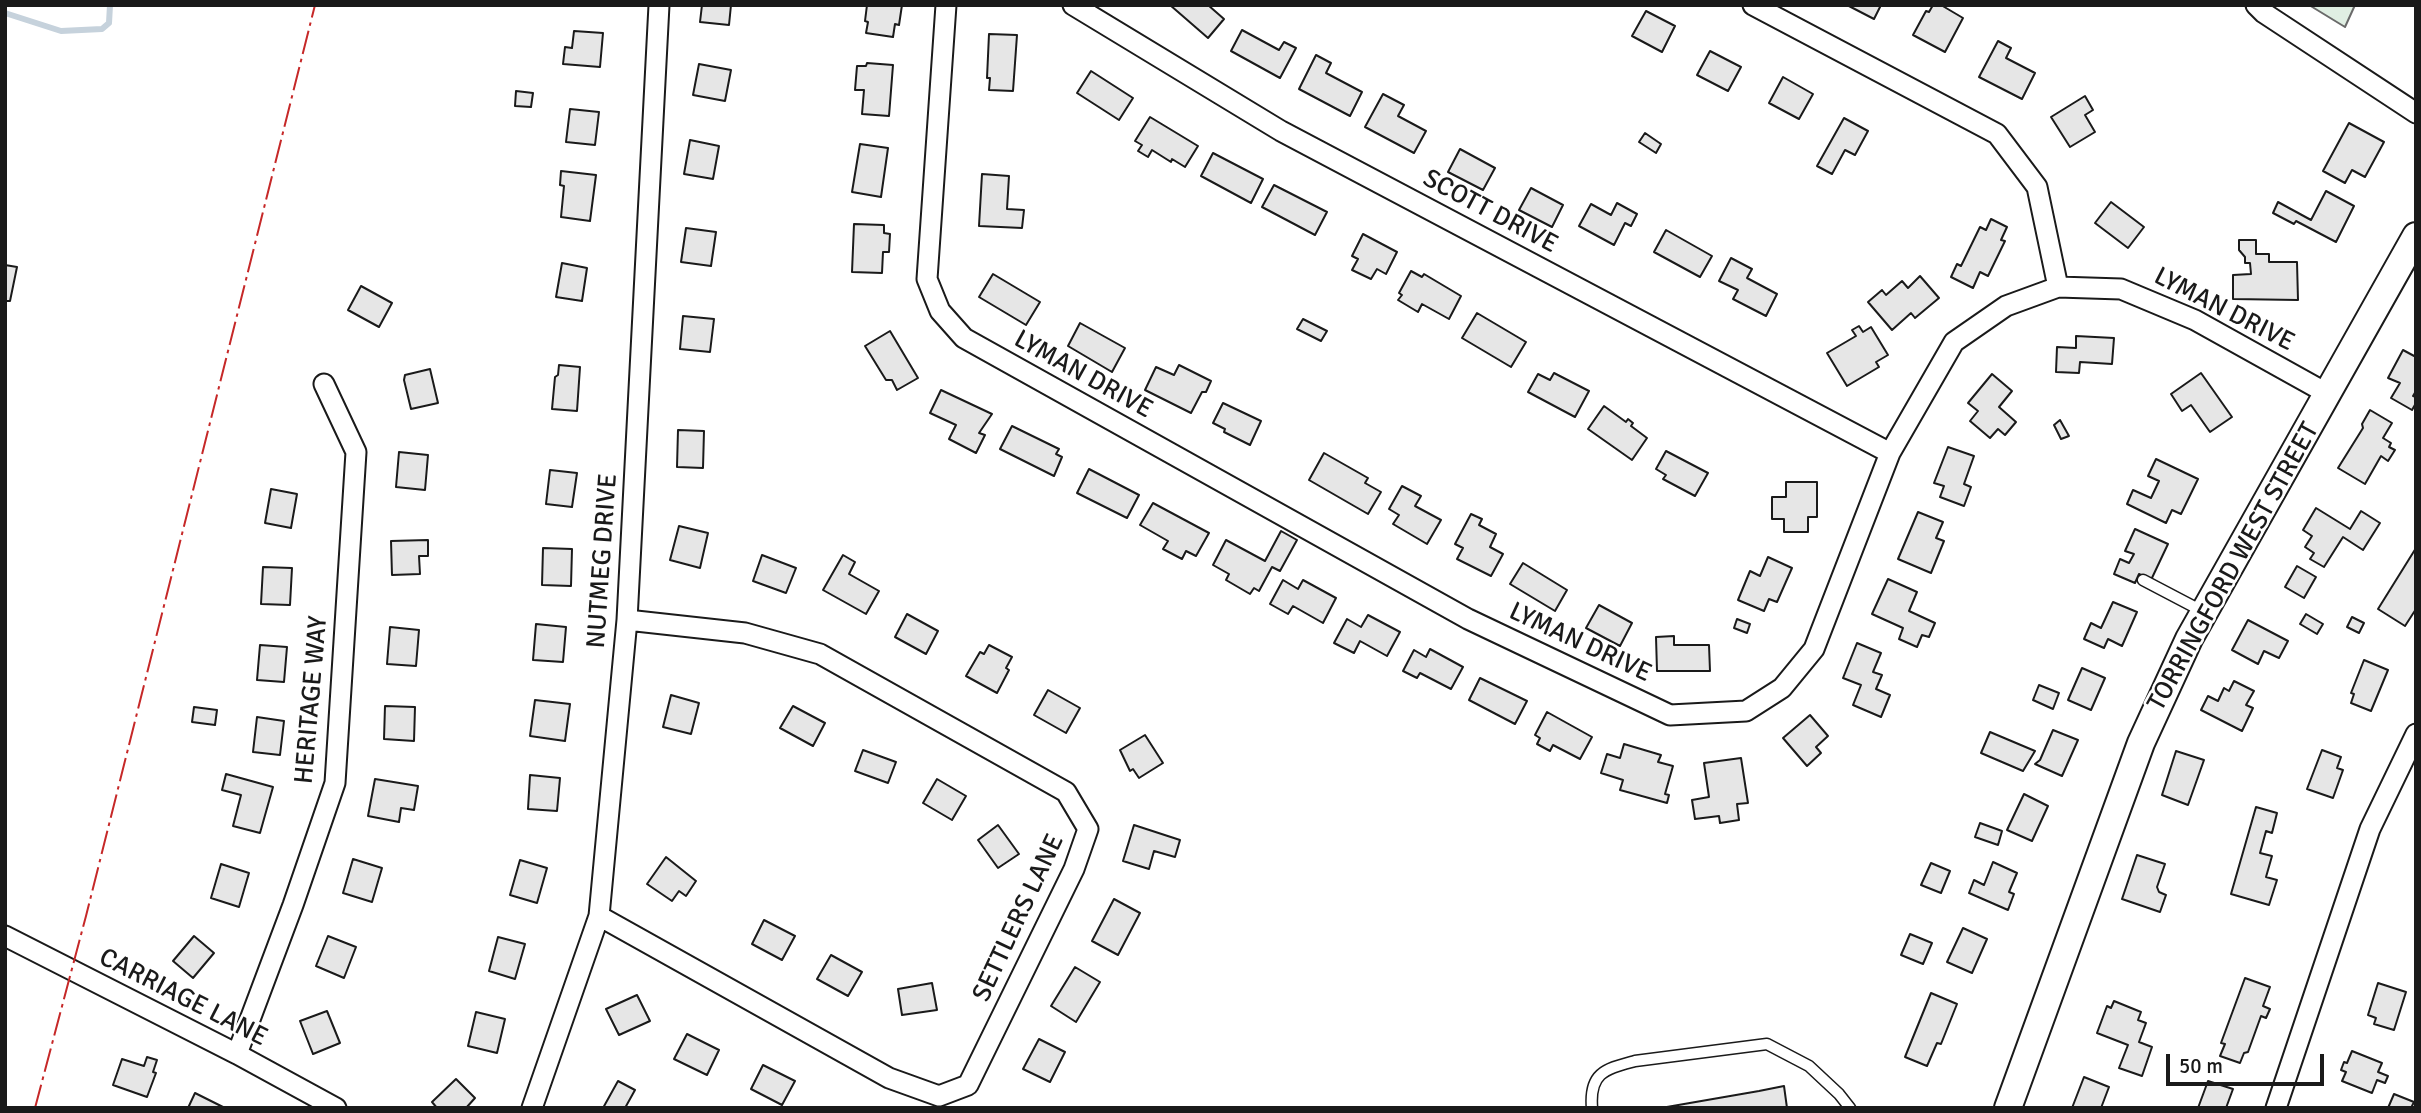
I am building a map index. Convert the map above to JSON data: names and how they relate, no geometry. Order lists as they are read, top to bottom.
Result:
{
  "streets": {
    "main road": ["TORRINGFORD WEST STREET"],
    "street": [
      "SCOTT DRIVE",
      "LYMAN DRIVE",
      "NUTMEG DRIVE",
      "HERITAGE WAY",
      "SETTLERS LANE",
      "CARRIAGE LANE"
    ]
  },
  "crossings": [
    ["SCOTT DRIVE", "LYMAN DRIVE"],
    ["LYMAN DRIVE", "TORRINGFORD WEST STREET"],
    ["NUTMEG DRIVE", "SETTLERS LANE"],
    ["HERITAGE WAY", "CARRIAGE LANE"]
  ],
  "scale_bar": "50 m"
}
